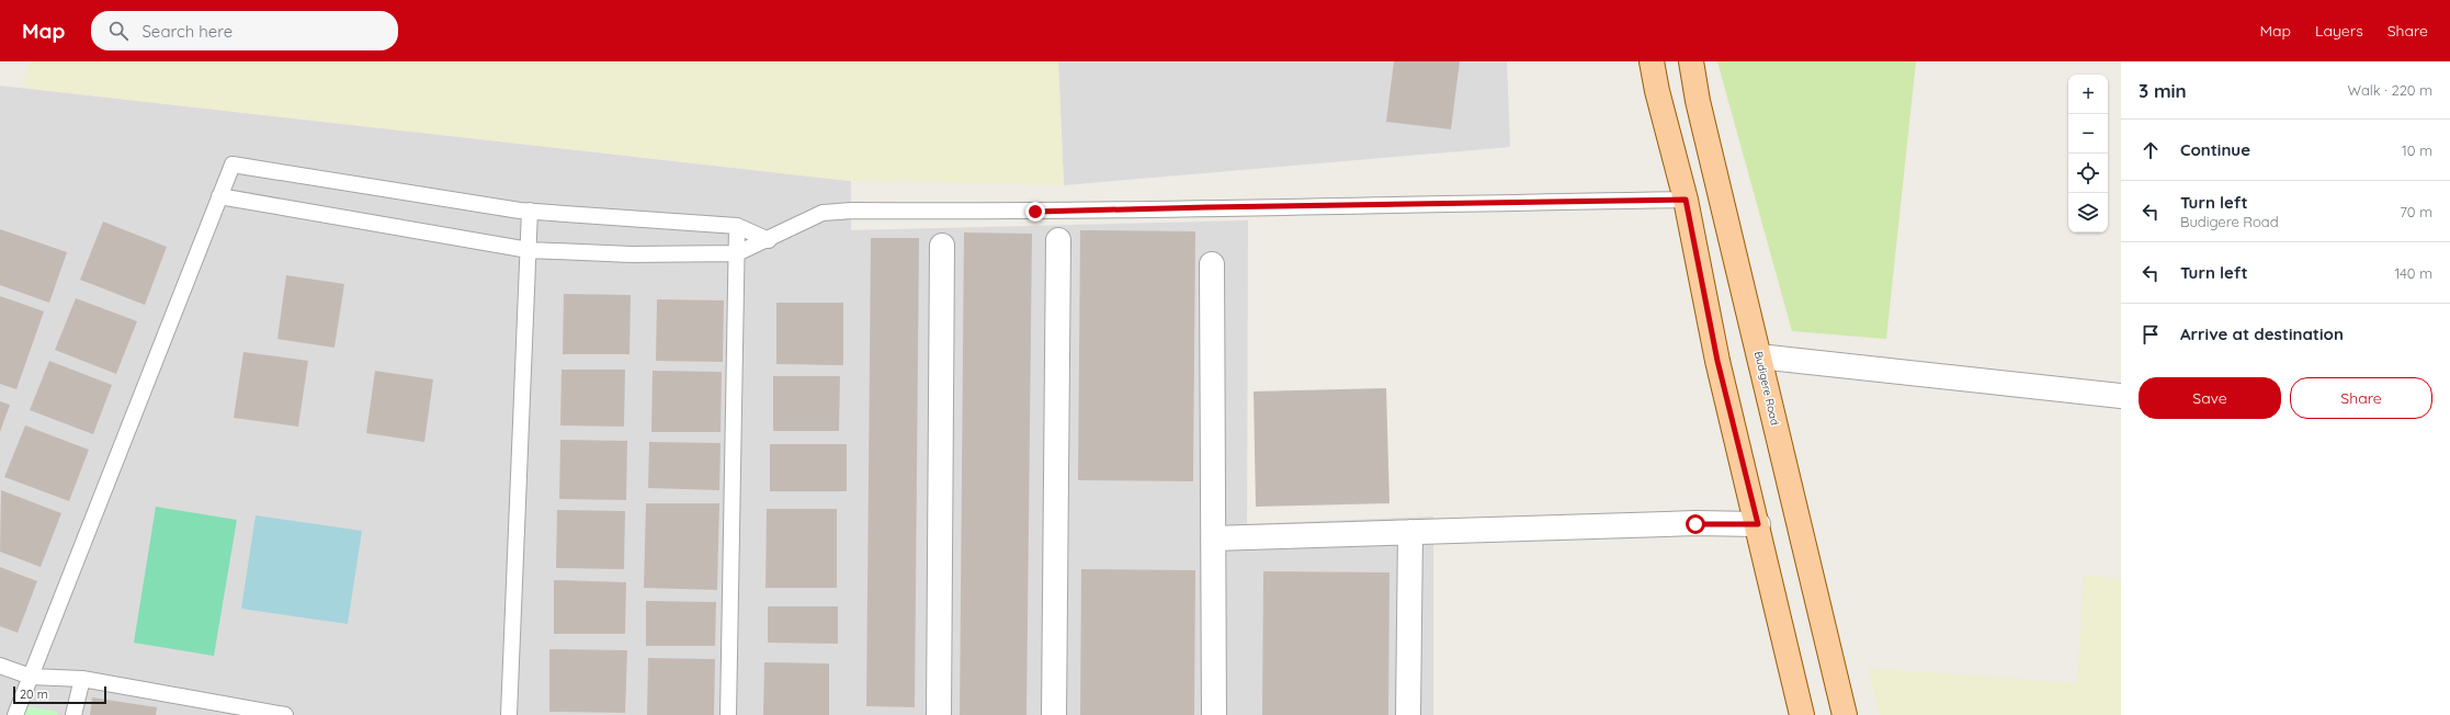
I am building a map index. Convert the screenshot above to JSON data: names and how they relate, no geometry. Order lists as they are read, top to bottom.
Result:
{
  "streets": {
    "main road": ["Budigere Road"]
  },
  "scale_bar": "20 m",
  "page": {
    "header": "Map",
    "search": "Search here",
    "nav": ["Map", "Layers", "Share"],
    "heading": ["3 min", "Walk · 220 m"],
    "map_buttons": ["+", "−"],
    "list": [
      ["Continue", "10 m"],
      ["Turn left", "Budigere Road", "70 m"],
      ["Turn left", "140 m"],
      "Arrive at destination"
    ],
    "buttons": ["Save", "Share"],
    "scale": "20 m"
  }
}
